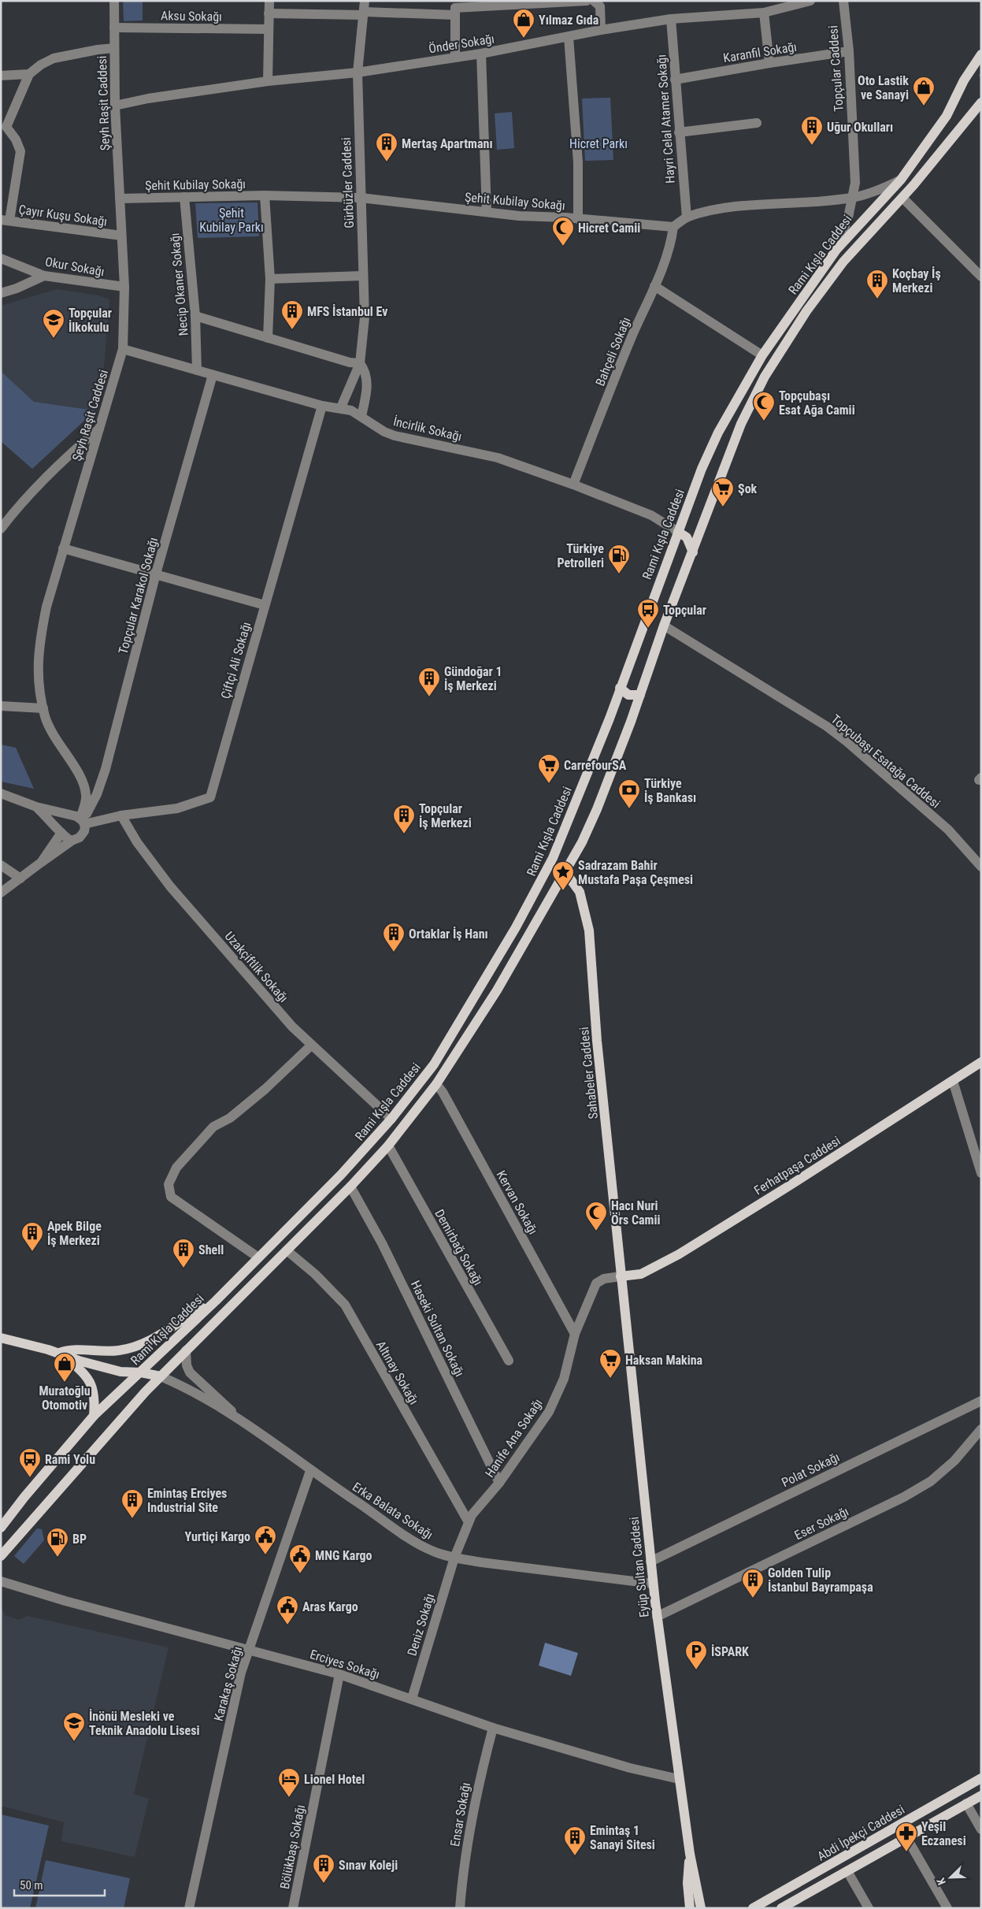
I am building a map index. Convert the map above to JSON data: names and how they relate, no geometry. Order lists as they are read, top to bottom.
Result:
{
  "streets": {
    "main road": [
      "Rami Kışla Caddesi",
      "Sahabeler Caddesi",
      "Ferhatpaşa Caddesi",
      "Eyüp Sultan Caddesi",
      "Abdi İpekçi Caddesi"
    ],
    "street": [
      "Aksu Sokağı",
      "Önder Sokağı",
      "Karanfil Sokağı",
      "Topçular Caddesi",
      "Şeyh Raşit Caddesi",
      "Hayri Celal Atamer Sokağı",
      "Gürbüzler Caddesi",
      "Şehit Kubilay Sokağı",
      "Çayır Kuşu Sokağı",
      "Okur Sokağı",
      "Necip Okaner Sokağı",
      "Bahçeli Sokağı",
      "İncirlik Sokağı",
      "Topçular Karakol Sokağı",
      "Çiftçi Ali Sokağı",
      "Topçubaşı Esatağa Caddesi",
      "Uzakçiftlik Sokağı",
      "Kervan Sokağı",
      "Demirbağ Sokağı",
      "Haseki Sultan Sokağı",
      "Altınay Sokağı",
      "Hanife Ana Sokağı",
      "Polat Sokağı",
      "Erka Balata Sokağı",
      "Eser Sokağı",
      "Deniz Sokağı",
      "Erciyes Sokağı",
      "Karakaş Sokağı",
      "Ensar Sokağı",
      "Bölükbaşı Sokağı"
    ]
  },
  "crossings": [
    ["Aksu Sokağı", "Şeyh Raşit Caddesi"],
    ["Önder Sokağı", "Şeyh Raşit Caddesi"],
    ["Önder Sokağı", "Hayri Celal Atamer Sokağı"],
    ["Önder Sokağı", "Gürbüzler Caddesi"],
    ["Karanfil Sokağı", "Topçular Caddesi"],
    ["Karanfil Sokağı", "Hayri Celal Atamer Sokağı"],
    ["Topçular Caddesi", "Rami Kışla Caddesi"],
    ["Şeyh Raşit Caddesi", "Şehit Kubilay Sokağı"],
    ["Şeyh Raşit Caddesi", "Çayır Kuşu Sokağı"],
    ["Şeyh Raşit Caddesi", "Okur Sokağı"],
    ["Şeyh Raşit Caddesi", "İncirlik Sokağı"],
    ["Şeyh Raşit Caddesi", "Topçular Karakol Sokağı"],
    ["Şeyh Raşit Caddesi", "Çiftçi Ali Sokağı"],
    ["Gürbüzler Caddesi", "Şehit Kubilay Sokağı"],
    ["Şehit Kubilay Sokağı", "Necip Okaner Sokağı"],
    ["Şehit Kubilay Sokağı", "Bahçeli Sokağı"],
    ["Rami Kışla Caddesi", "İncirlik Sokağı"],
    ["Rami Kışla Caddesi", "Topçubaşı Esatağa Caddesi"],
    ["Rami Kışla Caddesi", "Uzakçiftlik Sokağı"],
    ["Rami Kışla Caddesi", "Sahabeler Caddesi"],
    ["Rami Kışla Caddesi", "Kervan Sokağı"],
    ["Rami Kışla Caddesi", "Demirbağ Sokağı"],
    ["Rami Kışla Caddesi", "Haseki Sultan Sokağı"],
    ["Rami Kışla Caddesi", "Altınay Sokağı"],
    ["Rami Kışla Caddesi", "Erka Balata Sokağı"],
    ["Necip Okaner Sokağı", "İncirlik Sokağı"],
    ["Bahçeli Sokağı", "İncirlik Sokağı"],
    ["İncirlik Sokağı", "Topçular Karakol Sokağı"],
    ["İncirlik Sokağı", "Çiftçi Ali Sokağı"],
    ["Topçular Karakol Sokağı", "Çiftçi Ali Sokağı"],
    ["Çiftçi Ali Sokağı", "Uzakçiftlik Sokağı"],
    ["Sahabeler Caddesi", "Ferhatpaşa Caddesi"],
    ["Sahabeler Caddesi", "Hanife Ana Sokağı"],
    ["Sahabeler Caddesi", "Eyüp Sultan Caddesi"],
    ["Ferhatpaşa Caddesi", "Hanife Ana Sokağı"],
    ["Ferhatpaşa Caddesi", "Eyüp Sultan Caddesi"],
    ["Kervan Sokağı", "Hanife Ana Sokağı"],
    ["Haseki Sultan Sokağı", "Hanife Ana Sokağı"],
    ["Altınay Sokağı", "Hanife Ana Sokağı"],
    ["Hanife Ana Sokağı", "Erka Balata Sokağı"],
    ["Hanife Ana Sokağı", "Eyüp Sultan Caddesi"],
    ["Hanife Ana Sokağı", "Deniz Sokağı"],
    ["Polat Sokağı", "Eyüp Sultan Caddesi"],
    ["Erka Balata Sokağı", "Eyüp Sultan Caddesi"],
    ["Erka Balata Sokağı", "Deniz Sokağı"],
    ["Erka Balata Sokağı", "Karakaş Sokağı"],
    ["Eser Sokağı", "Eyüp Sultan Caddesi"],
    ["Eyüp Sultan Caddesi", "Erciyes Sokağı"],
    ["Deniz Sokağı", "Erciyes Sokağı"],
    ["Erciyes Sokağı", "Karakaş Sokağı"],
    ["Erciyes Sokağı", "Ensar Sokağı"],
    ["Erciyes Sokağı", "Bölükbaşı Sokağı"]
  ],
  "parks": ["Hicret Parkı", "Şehit Kubilay Parkı"],
  "places": {
    "shop": ["Yılmaz Gıda", "Oto Lastik ve Sanayi", "Muratoğlu Otomotiv"],
    "building": [
      "Uğur Okulları",
      "Mertaş Apartmanı",
      "Koçbay İş Merkezi",
      "MFS İstanbul Ev",
      "Gündoğar 1 İş Merkezi",
      "Topçular İş Merkezi",
      "Ortaklar İş Hanı",
      "Apek Bilge İş Merkezi",
      "Shell",
      "Emintaş Erciyes Industrial Site",
      "Golden Tulip İstanbul Bayrampaşa",
      "Emintaş 1 Sanayi Sitesi",
      "Sınav Koleji"
    ],
    "mosque": ["Hicret Camii", "Topçubaşı Esat Ağa Camii", "Hacı Nuri Örs Camii"],
    "school or university": ["Topçular İlkokulu", "İnönü Mesleki ve Teknik Anadolu Lisesi"],
    "supermarket": ["Şok", "CarrefourSA", "Haksan Makina"],
    "fuel station": ["Türkiye Petrolleri", "BP"],
    "bus stop": ["Topçular", "Rami Yolu"],
    "bank": ["Türkiye İş Bankası"],
    "place": ["Sadrazam Bahir Mustafa Paşa Çeşmesi"],
    "public building": ["Yurtiçi Kargo", "MNG Kargo", "Aras Kargo"],
    "parking": ["İSPARK"],
    "hotel": ["Lionel Hotel"],
    "pharmacy": ["Yeşil Eczanesi"]
  },
  "scale_bar": "50 m",
  "north": "bottom left"
}
